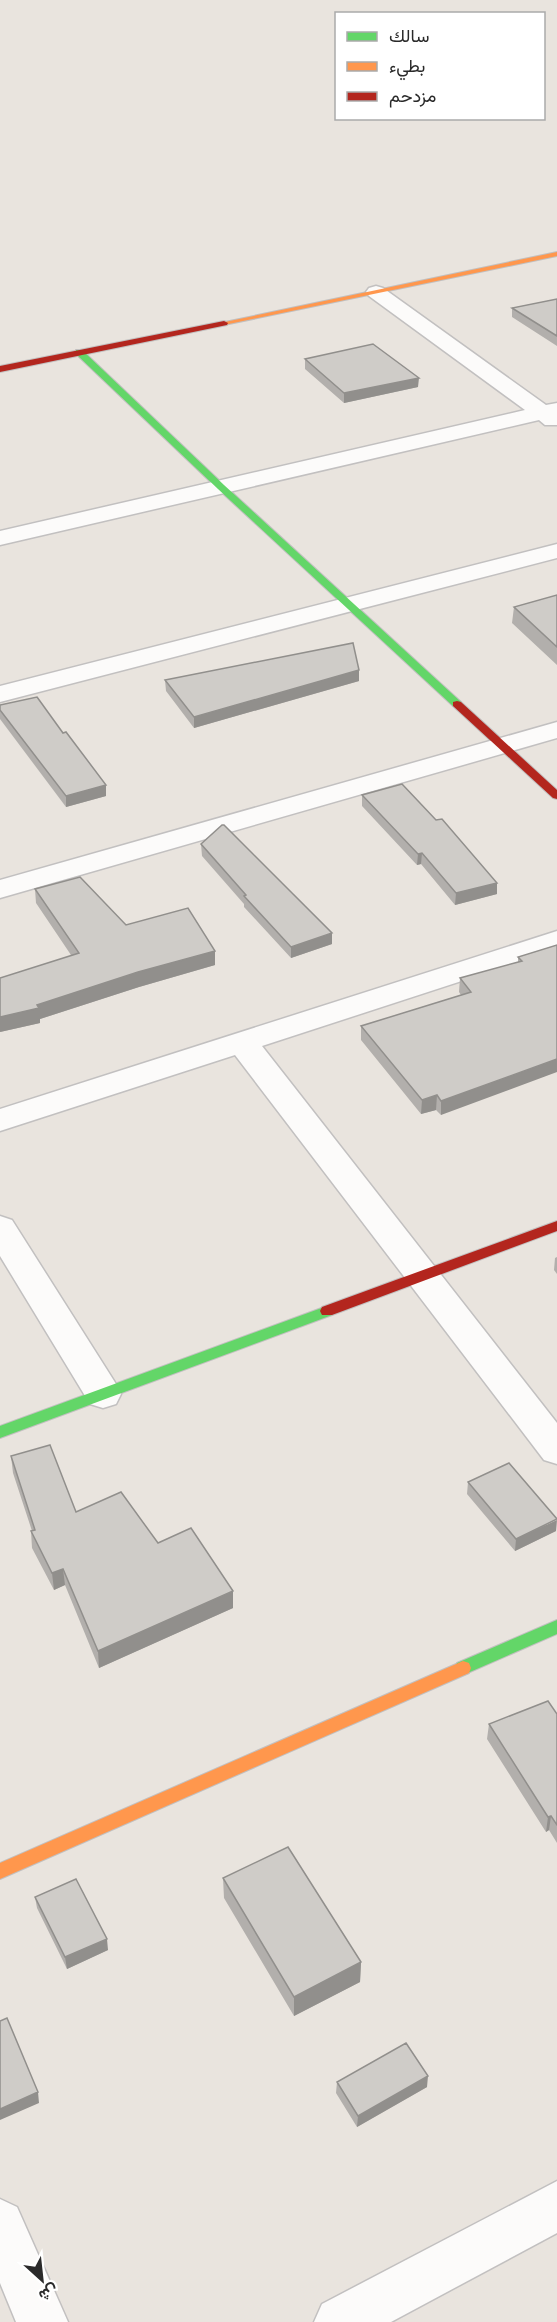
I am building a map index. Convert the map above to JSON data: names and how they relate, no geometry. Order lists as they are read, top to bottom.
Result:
{
  "legend": ["سالك", "بطيء", "مزدحم"],
  "north": "bottom right"
}
